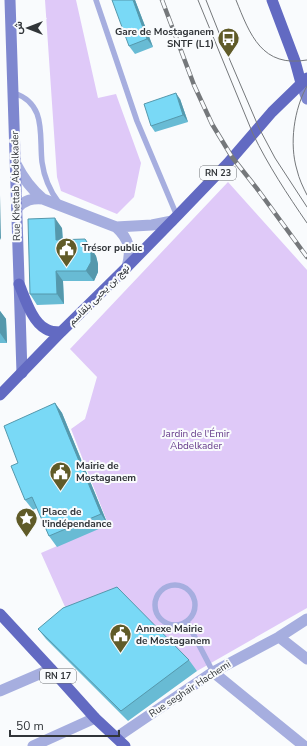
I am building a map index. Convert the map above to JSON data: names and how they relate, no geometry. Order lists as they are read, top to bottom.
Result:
{
  "streets": {
    "main road": [
      "RN 23",
      "Rue Khettab Abdelkader",
      "نهج بن يحيى بلقاسم",
      "RN 17"
    ],
    "street": ["Rue seghair Hachemi"]
  },
  "crossings": [
    ["RN 23", "Rue Khettab Abdelkader"],
    ["RN 23", "نهج بن يحيى بلقاسم"],
    ["Rue Khettab Abdelkader", "نهج بن يحيى بلقاسم"],
    ["RN 17", "Rue seghair Hachemi"]
  ],
  "parks": ["Jardin de l'Émir Abdelkader"],
  "places": {
    "bus stop": ["Gare de Mostaganem SNTF (L1)"],
    "public building": ["Trésor public", "Mairie de Mostaganem", "Annexe Mairie de Mostaganem"],
    "place": ["Place de l'indépendance"]
  },
  "scale_bar": "50 m",
  "north": "left"
}
